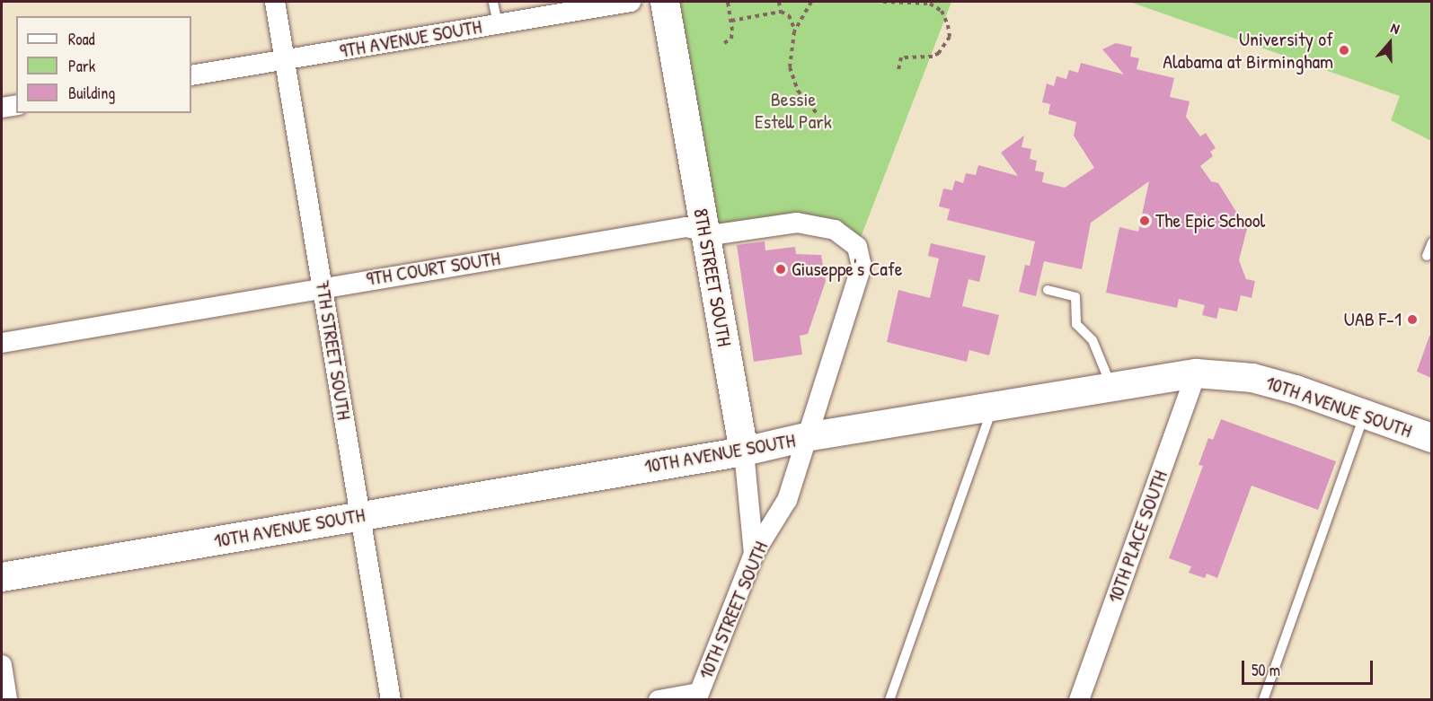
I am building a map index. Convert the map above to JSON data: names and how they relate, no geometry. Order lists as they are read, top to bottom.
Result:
{
  "streets": {
    "street": [
      "9TH AVENUE SOUTH",
      "9TH COURT SOUTH",
      "8TH STREET SOUTH",
      "7TH STREET SOUTH",
      "10TH AVENUE SOUTH",
      "10TH PLACE SOUTH",
      "10TH STREET SOUTH"
    ]
  },
  "crossings": [
    ["9TH AVENUE SOUTH", "7TH STREET SOUTH"],
    ["9TH COURT SOUTH", "8TH STREET SOUTH"],
    ["9TH COURT SOUTH", "7TH STREET SOUTH"],
    ["9TH COURT SOUTH", "10TH STREET SOUTH"],
    ["8TH STREET SOUTH", "10TH AVENUE SOUTH"],
    ["8TH STREET SOUTH", "10TH STREET SOUTH"],
    ["7TH STREET SOUTH", "10TH AVENUE SOUTH"],
    ["10TH AVENUE SOUTH", "10TH PLACE SOUTH"],
    ["10TH AVENUE SOUTH", "10TH STREET SOUTH"]
  ],
  "parks": ["Bessie Estell Park"],
  "places": [
    "University of Alabama at Birmingham",
    "The Epic School",
    "Giuseppe's Cafe",
    "UAB F-1"
  ],
  "legend": ["Road", "Park", "Building"],
  "scale_bar": "50 m",
  "north": "top"
}
